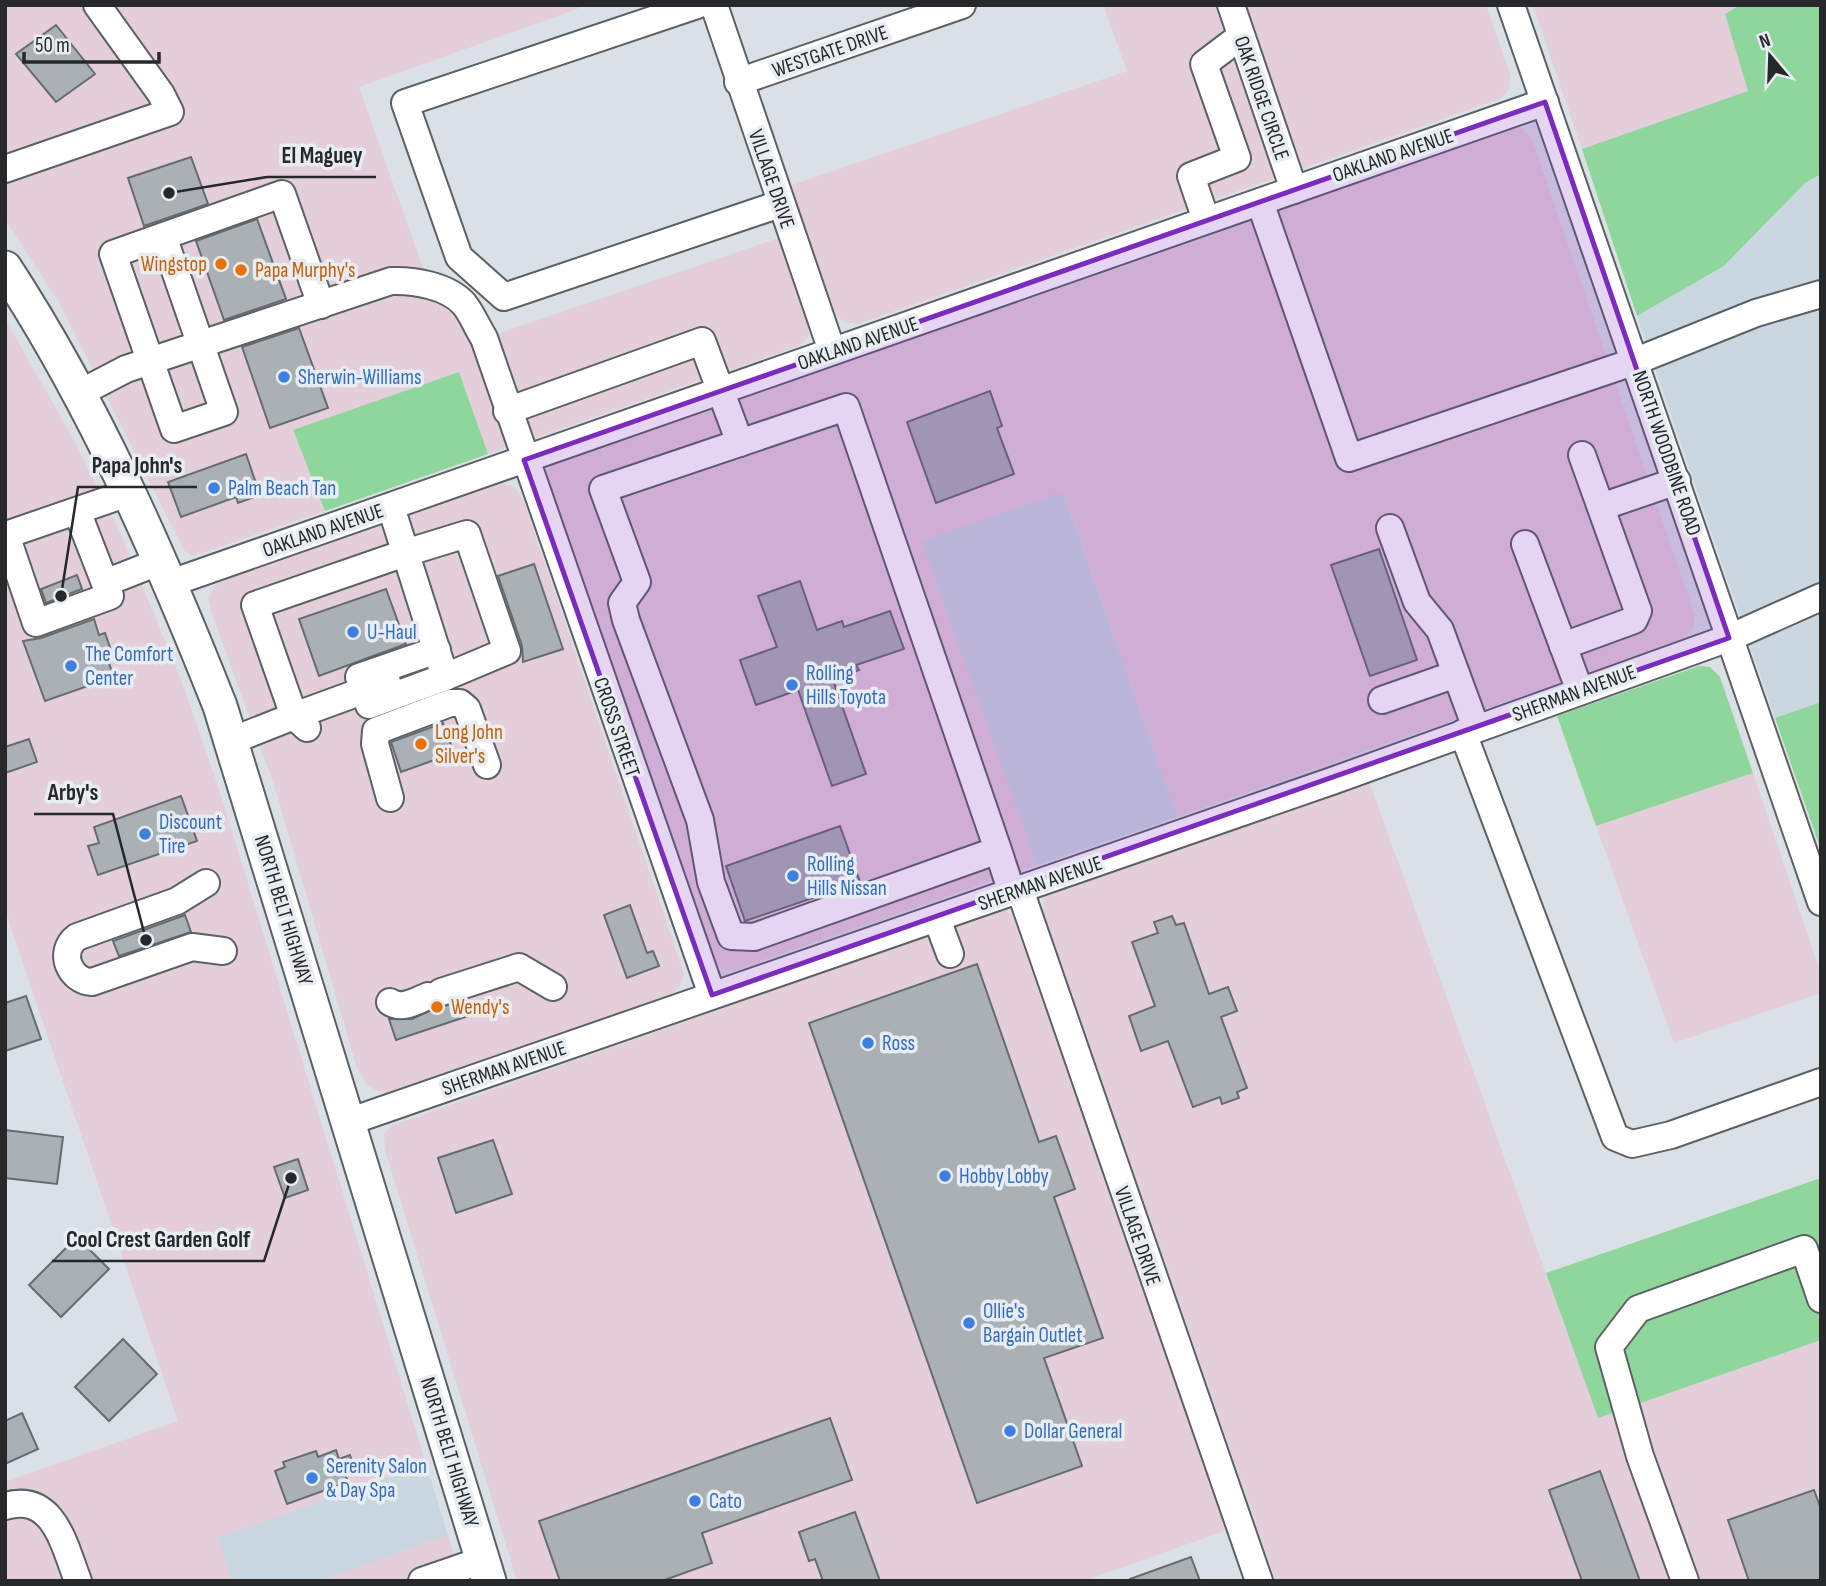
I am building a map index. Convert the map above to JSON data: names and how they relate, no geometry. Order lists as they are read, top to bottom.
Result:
{
  "streets": {
    "main road": ["NORTH BELT HIGHWAY"],
    "street": [
      "WESTGATE DRIVE",
      "OAK RIDGE CIRCLE",
      "OAKLAND AVENUE",
      "VILLAGE DRIVE",
      "NORTH WOODBINE ROAD",
      "SHERMAN AVENUE",
      "CROSS STREET"
    ]
  },
  "crossings": [
    ["WESTGATE DRIVE", "VILLAGE DRIVE"],
    ["OAK RIDGE CIRCLE", "OAKLAND AVENUE"],
    ["OAKLAND AVENUE", "VILLAGE DRIVE"],
    ["OAKLAND AVENUE", "NORTH WOODBINE ROAD"],
    ["OAKLAND AVENUE", "CROSS STREET"],
    ["OAKLAND AVENUE", "NORTH BELT HIGHWAY"],
    ["VILLAGE DRIVE", "SHERMAN AVENUE"],
    ["NORTH WOODBINE ROAD", "SHERMAN AVENUE"],
    ["SHERMAN AVENUE", "CROSS STREET"],
    ["SHERMAN AVENUE", "NORTH BELT HIGHWAY"],
    ["CROSS STREET", "NORTH BELT HIGHWAY"]
  ],
  "places": [
    "El Maguey",
    "Wingstop",
    "Papa Murphy's",
    "Sherwin-Williams",
    "Palm Beach Tan",
    "Papa John's",
    "U-Haul",
    "The Comfort Center",
    "Rolling Hills Toyota",
    "Long John Silver's",
    "Discount Tire",
    "Rolling Hills Nissan",
    "Arby's",
    "Wendy's",
    "Ross",
    "Hobby Lobby",
    "Cool Crest Garden Golf",
    "Ollie's Bargain Outlet",
    "Dollar General",
    "Serenity Salon & Day Spa",
    "Cato"
  ],
  "scale_bar": "50 m",
  "north": "top"
}
